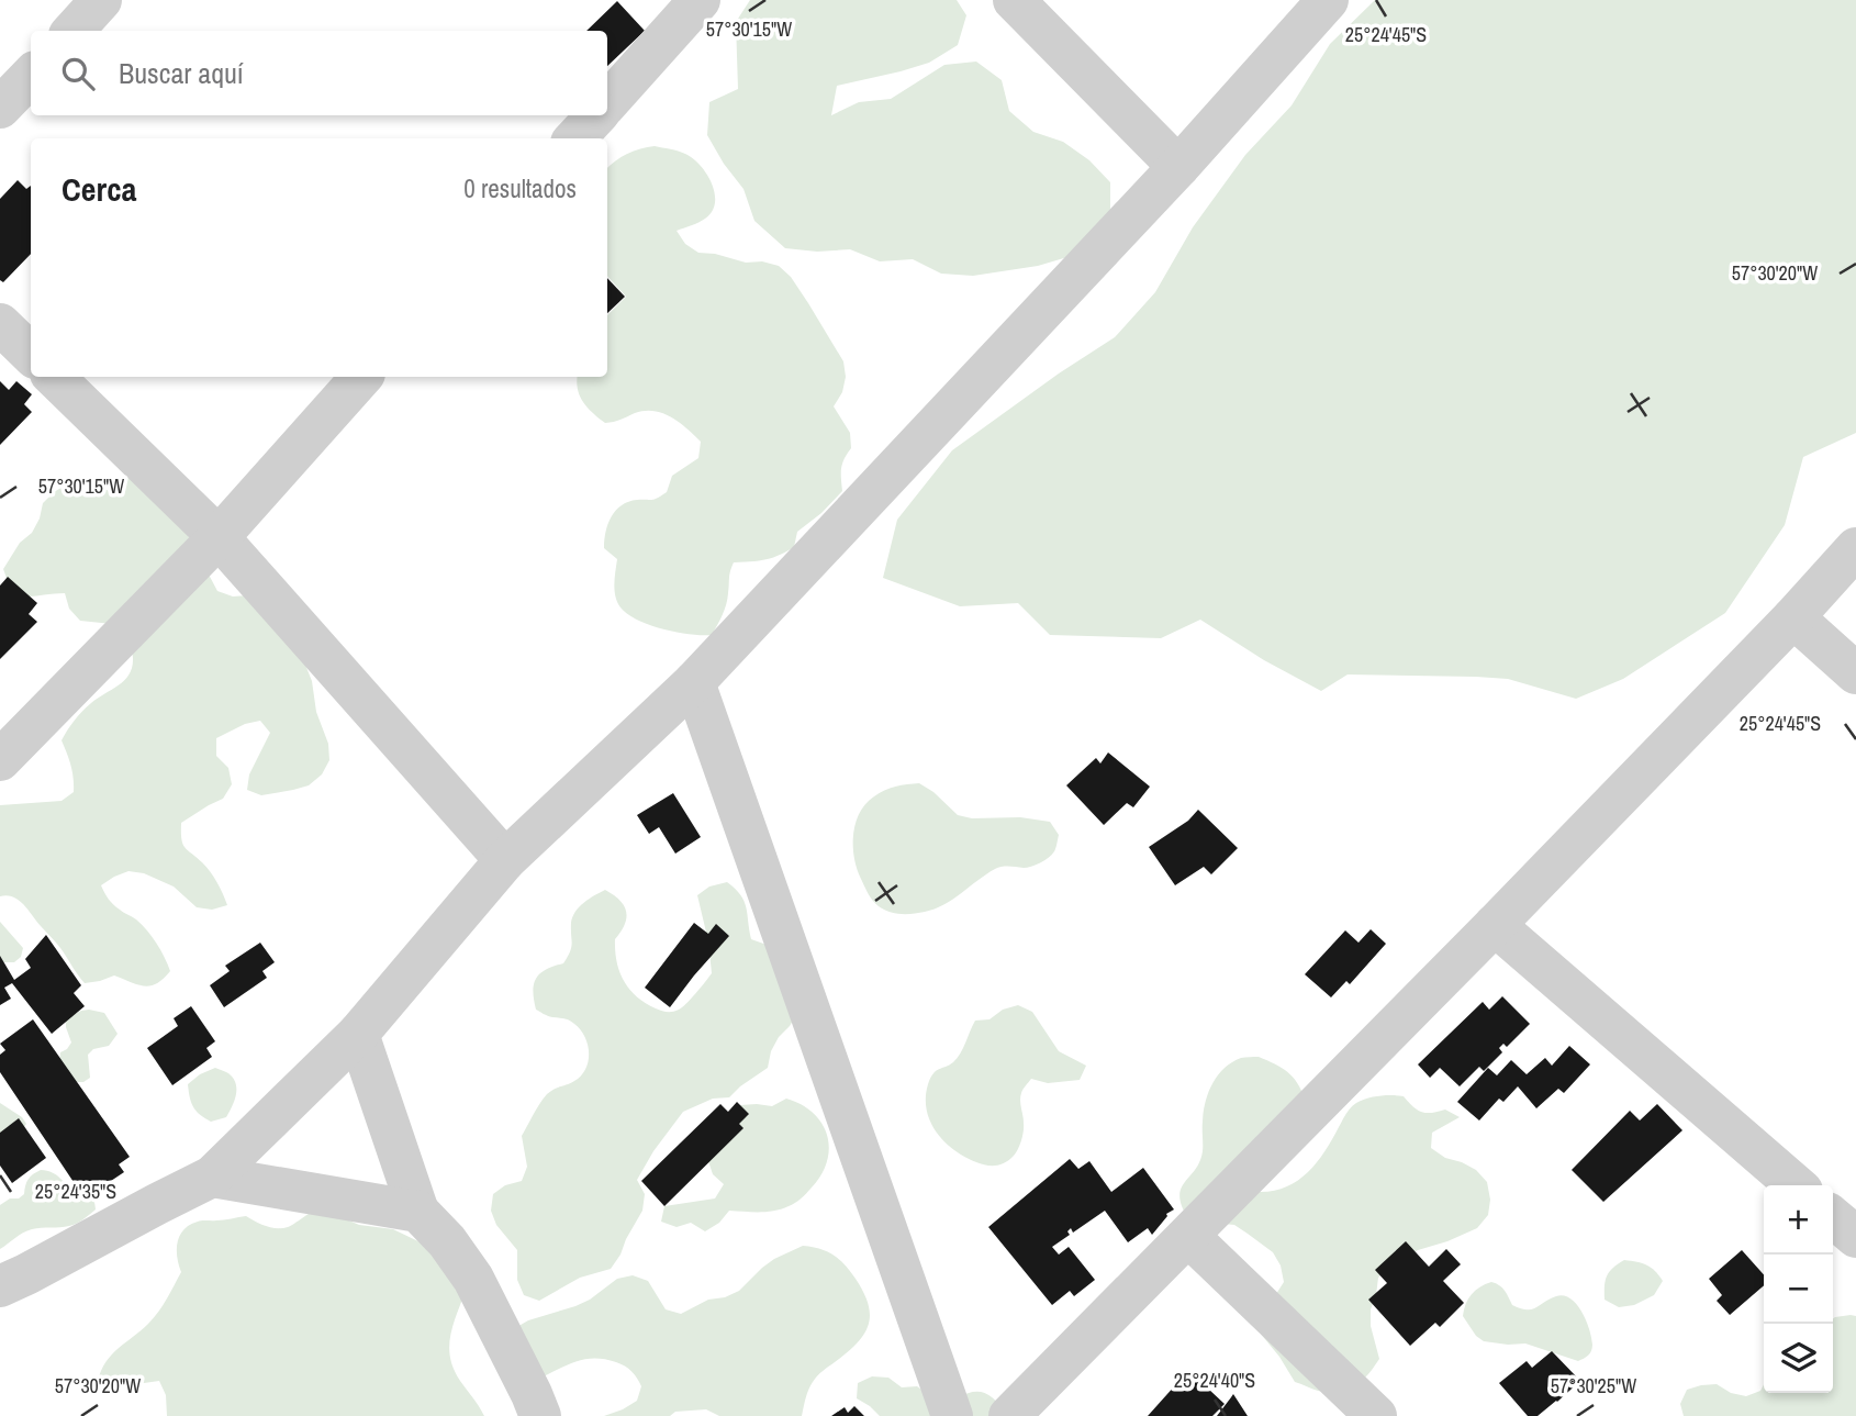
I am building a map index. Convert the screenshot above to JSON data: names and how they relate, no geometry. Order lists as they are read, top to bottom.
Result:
{
  "page": {
    "search": "Buscar aquí",
    "heading": ["Cerca", "0 resultados"],
    "map_buttons": ["+", "−"]
  },
  "coordinates": [
    "57°30'15\"W",
    "25°24'45\"S",
    "57°30'20\"W",
    "25°24'35\"S",
    "25°24'40\"S",
    "57°30'25\"W"
  ]
}
